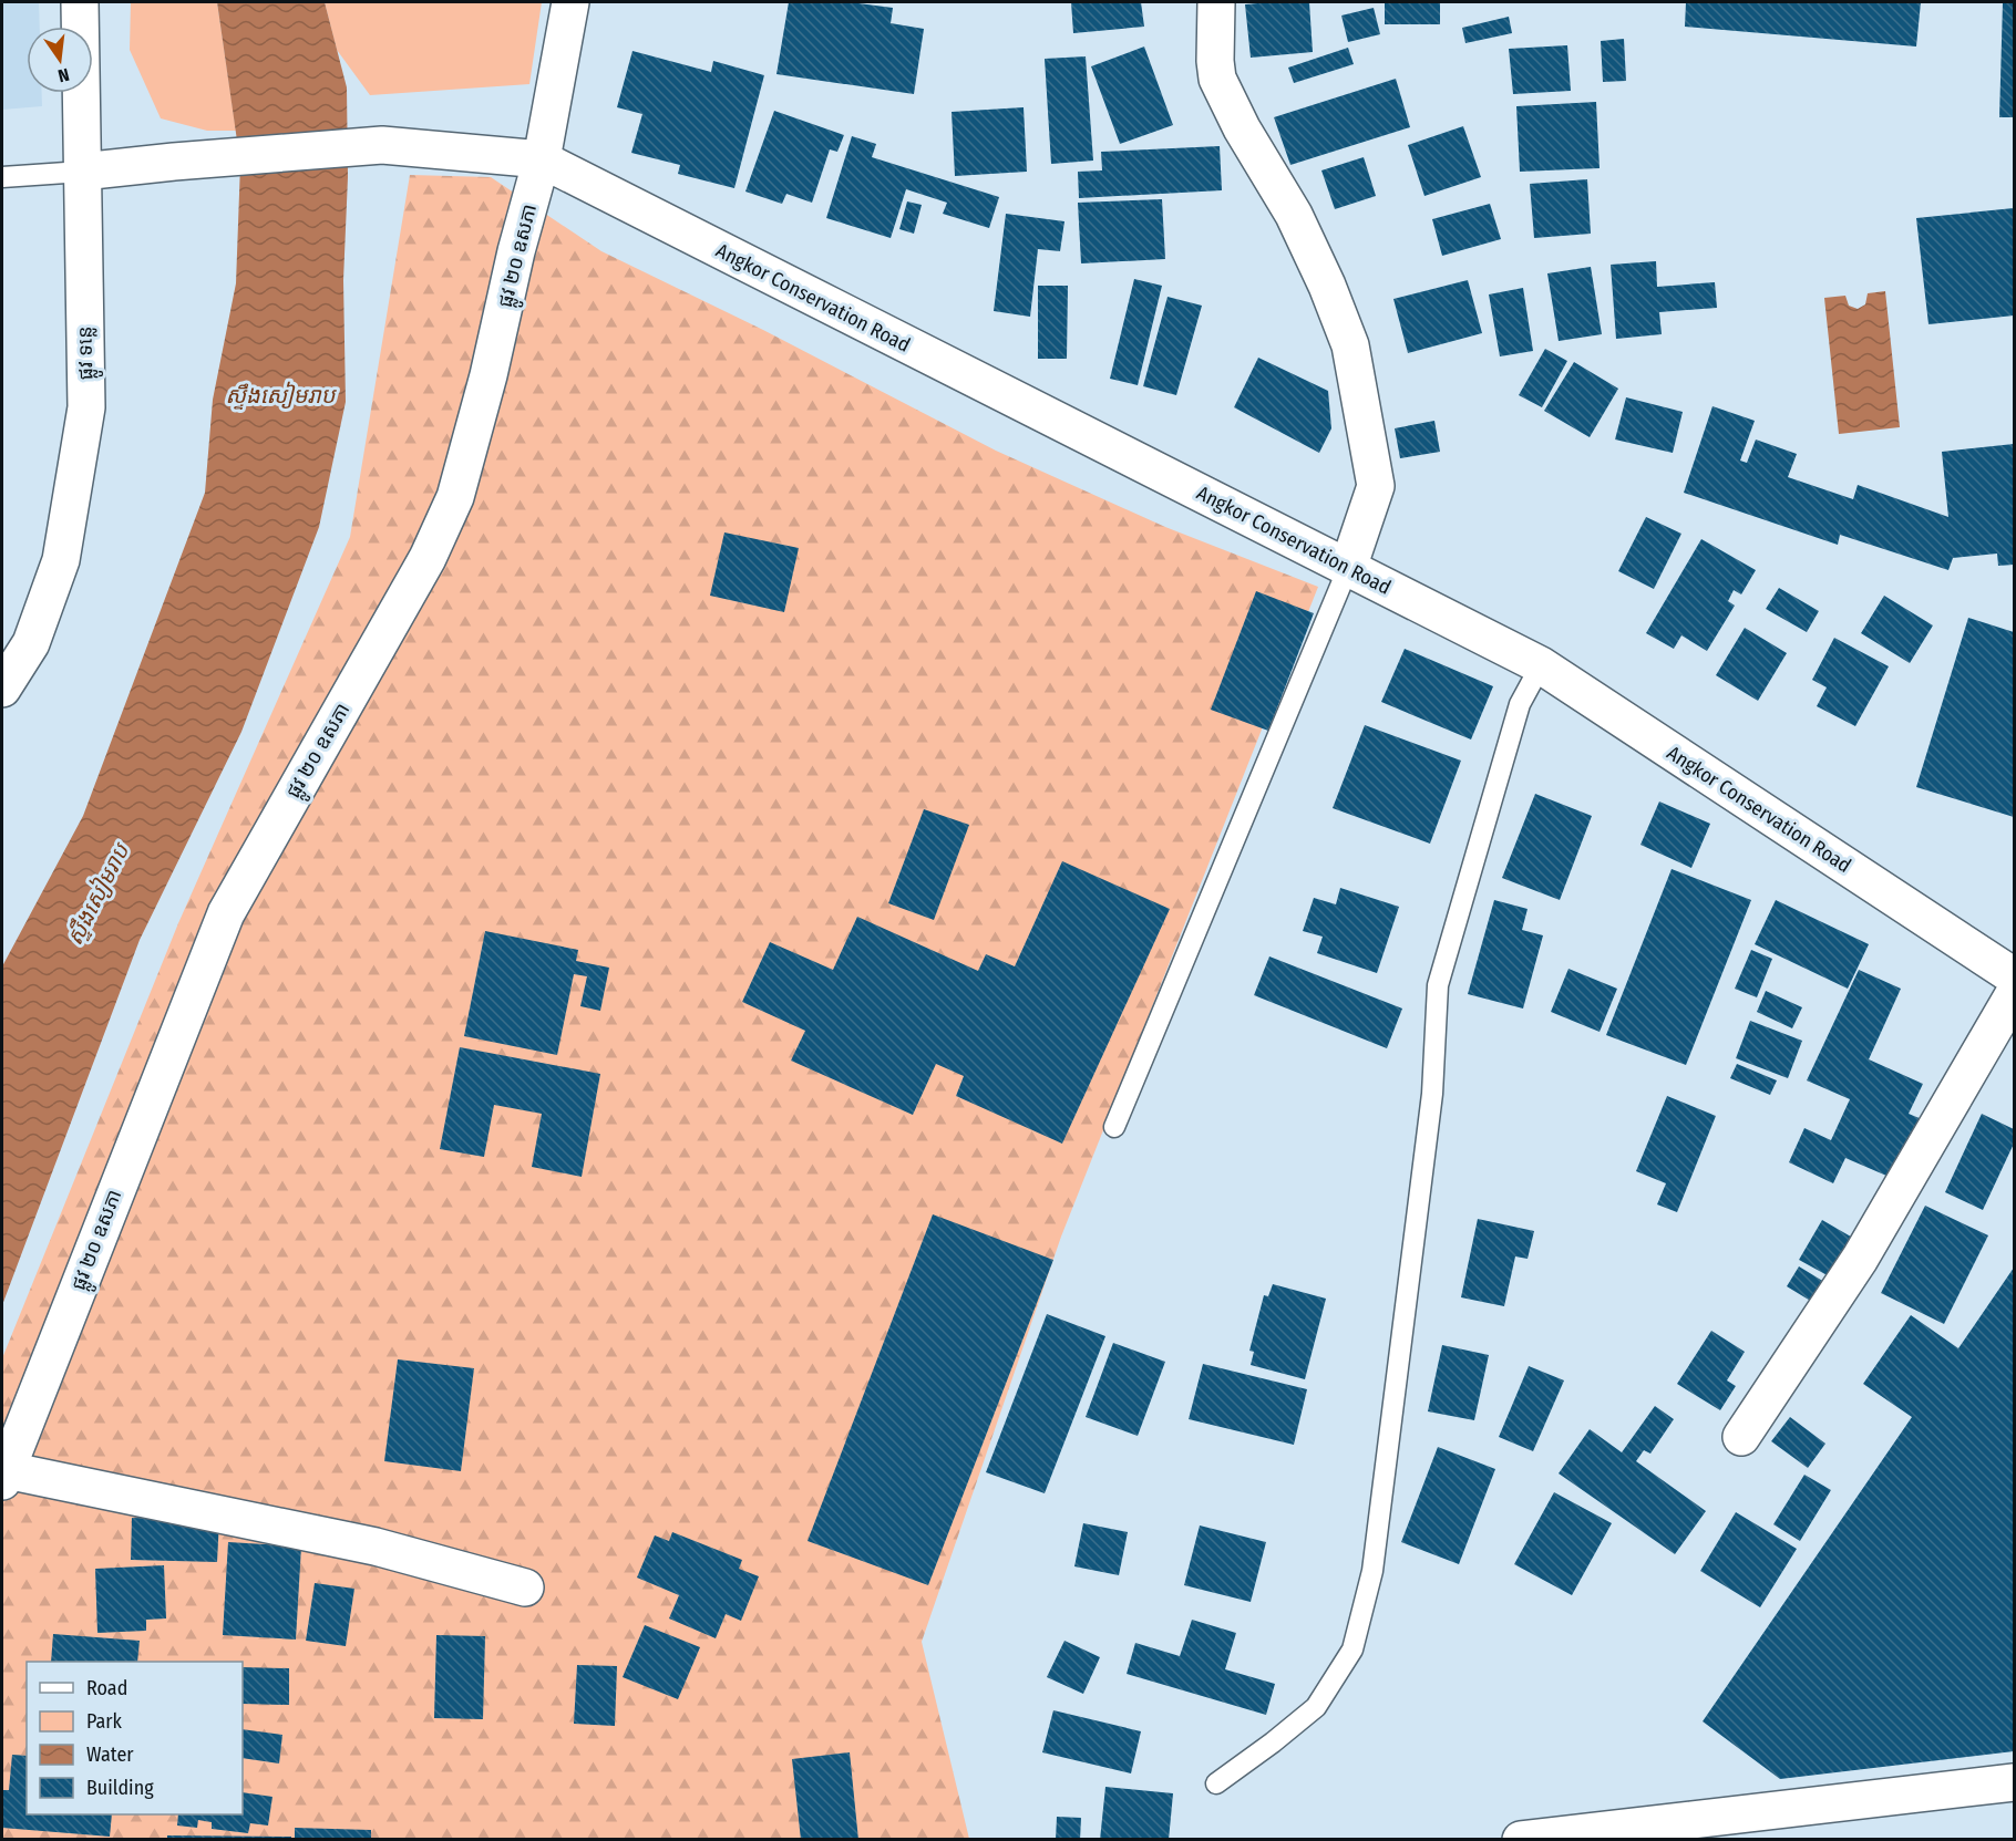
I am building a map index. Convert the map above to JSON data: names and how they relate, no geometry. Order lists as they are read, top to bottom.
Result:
{
  "streets": {
    "street": ["ផ្លូវ ២០ ឧសភា", "Angkor Conservation Road", "ផ្លូវ ទន្លេ"]
  },
  "crossings": [
    ["ផ្លូវ ២០ ឧសភា", "Angkor Conservation Road"]
  ],
  "water": ["ស្ទឹងសៀមរាប"],
  "legend": [
    "Road",
    "Park",
    "Water",
    "Building"
  ],
  "north": "bottom"
}
